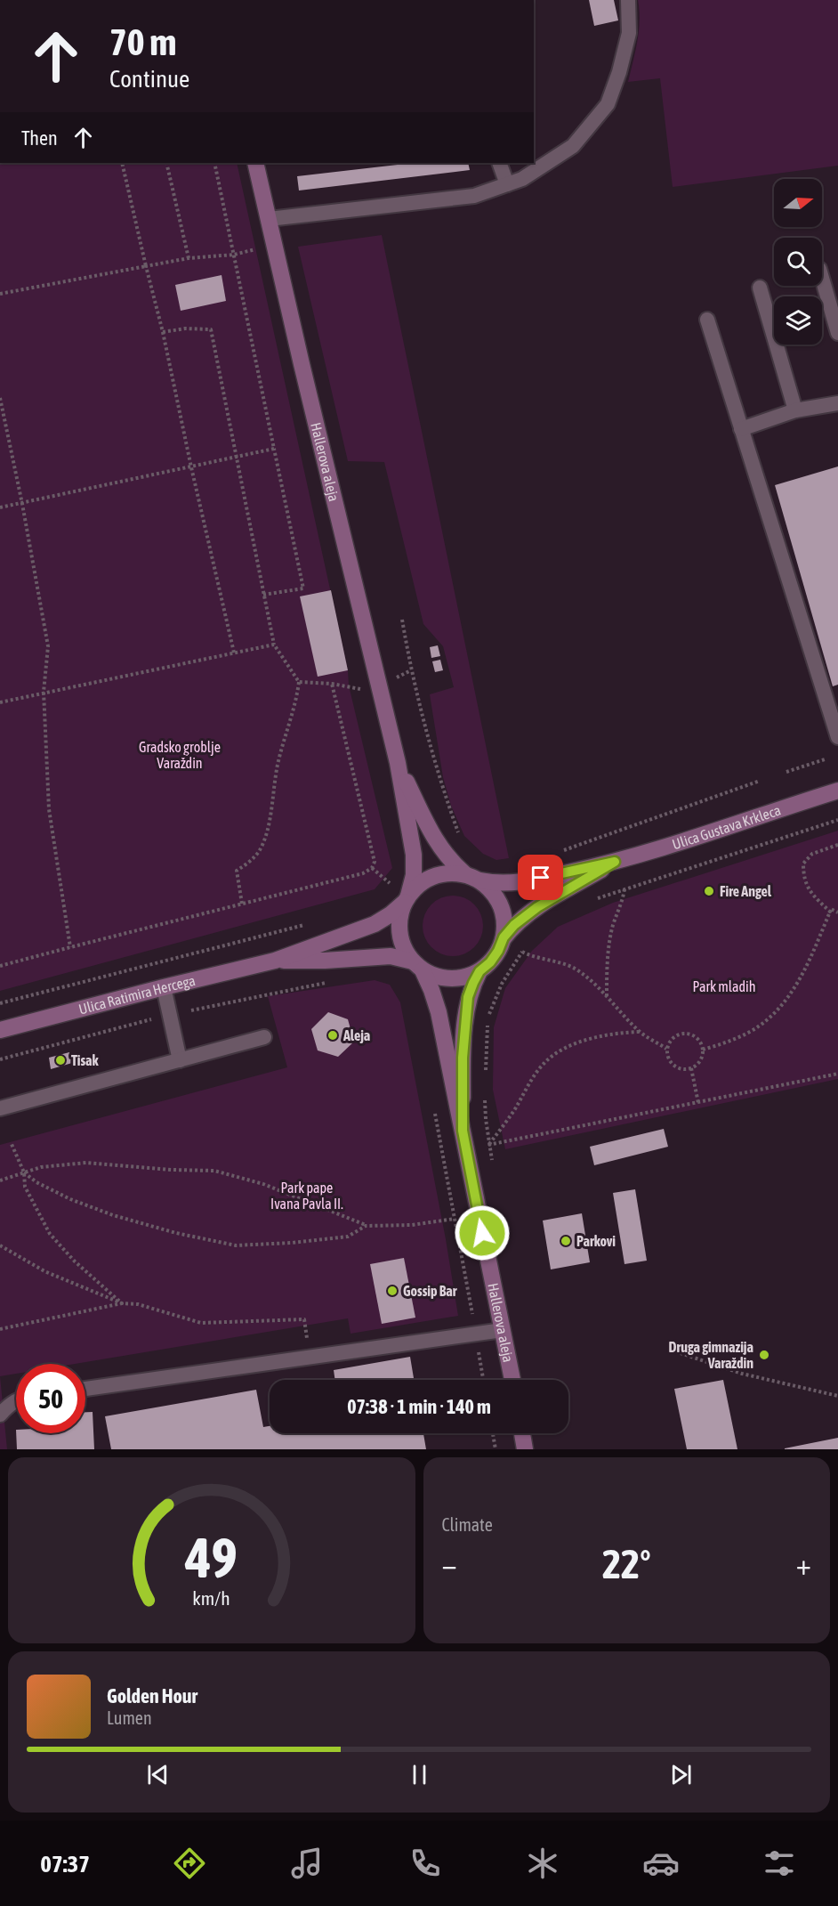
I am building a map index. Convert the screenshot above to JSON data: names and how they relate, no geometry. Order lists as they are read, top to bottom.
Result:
{
  "streets": {
    "main road": ["Hallerova aleja", "Ulica Gustava Krkleca", "Ulica Ratimira Hercega"]
  },
  "crossings": [
    ["Hallerova aleja", "Ulica Gustava Krkleca"],
    ["Hallerova aleja", "Ulica Ratimira Hercega"],
    ["Ulica Gustava Krkleca", "Ulica Ratimira Hercega"]
  ],
  "parks": ["Gradsko groblje Varaždin", "Park mladih", "Park pape Ivana Pavla II."],
  "places": [
    "Fire Angel",
    "Aleja",
    "Tisak",
    "Parkovi",
    "Gossip Bar",
    "Druga gimnazija Varaždin"
  ],
  "north": "right",
  "page": {
    "turn": ["70 m", "Continue"],
    "then": "Then",
    "limit": "50",
    "trip": "07:38 · 1 min · 140 m",
    "tile": "Climate",
    "heat": ["−", "22°", "+"],
    "song": ["Golden Hour", "Lumen"],
    "tabs": "07:37",
    "gauge": ["49", "km/h"]
  }
}
